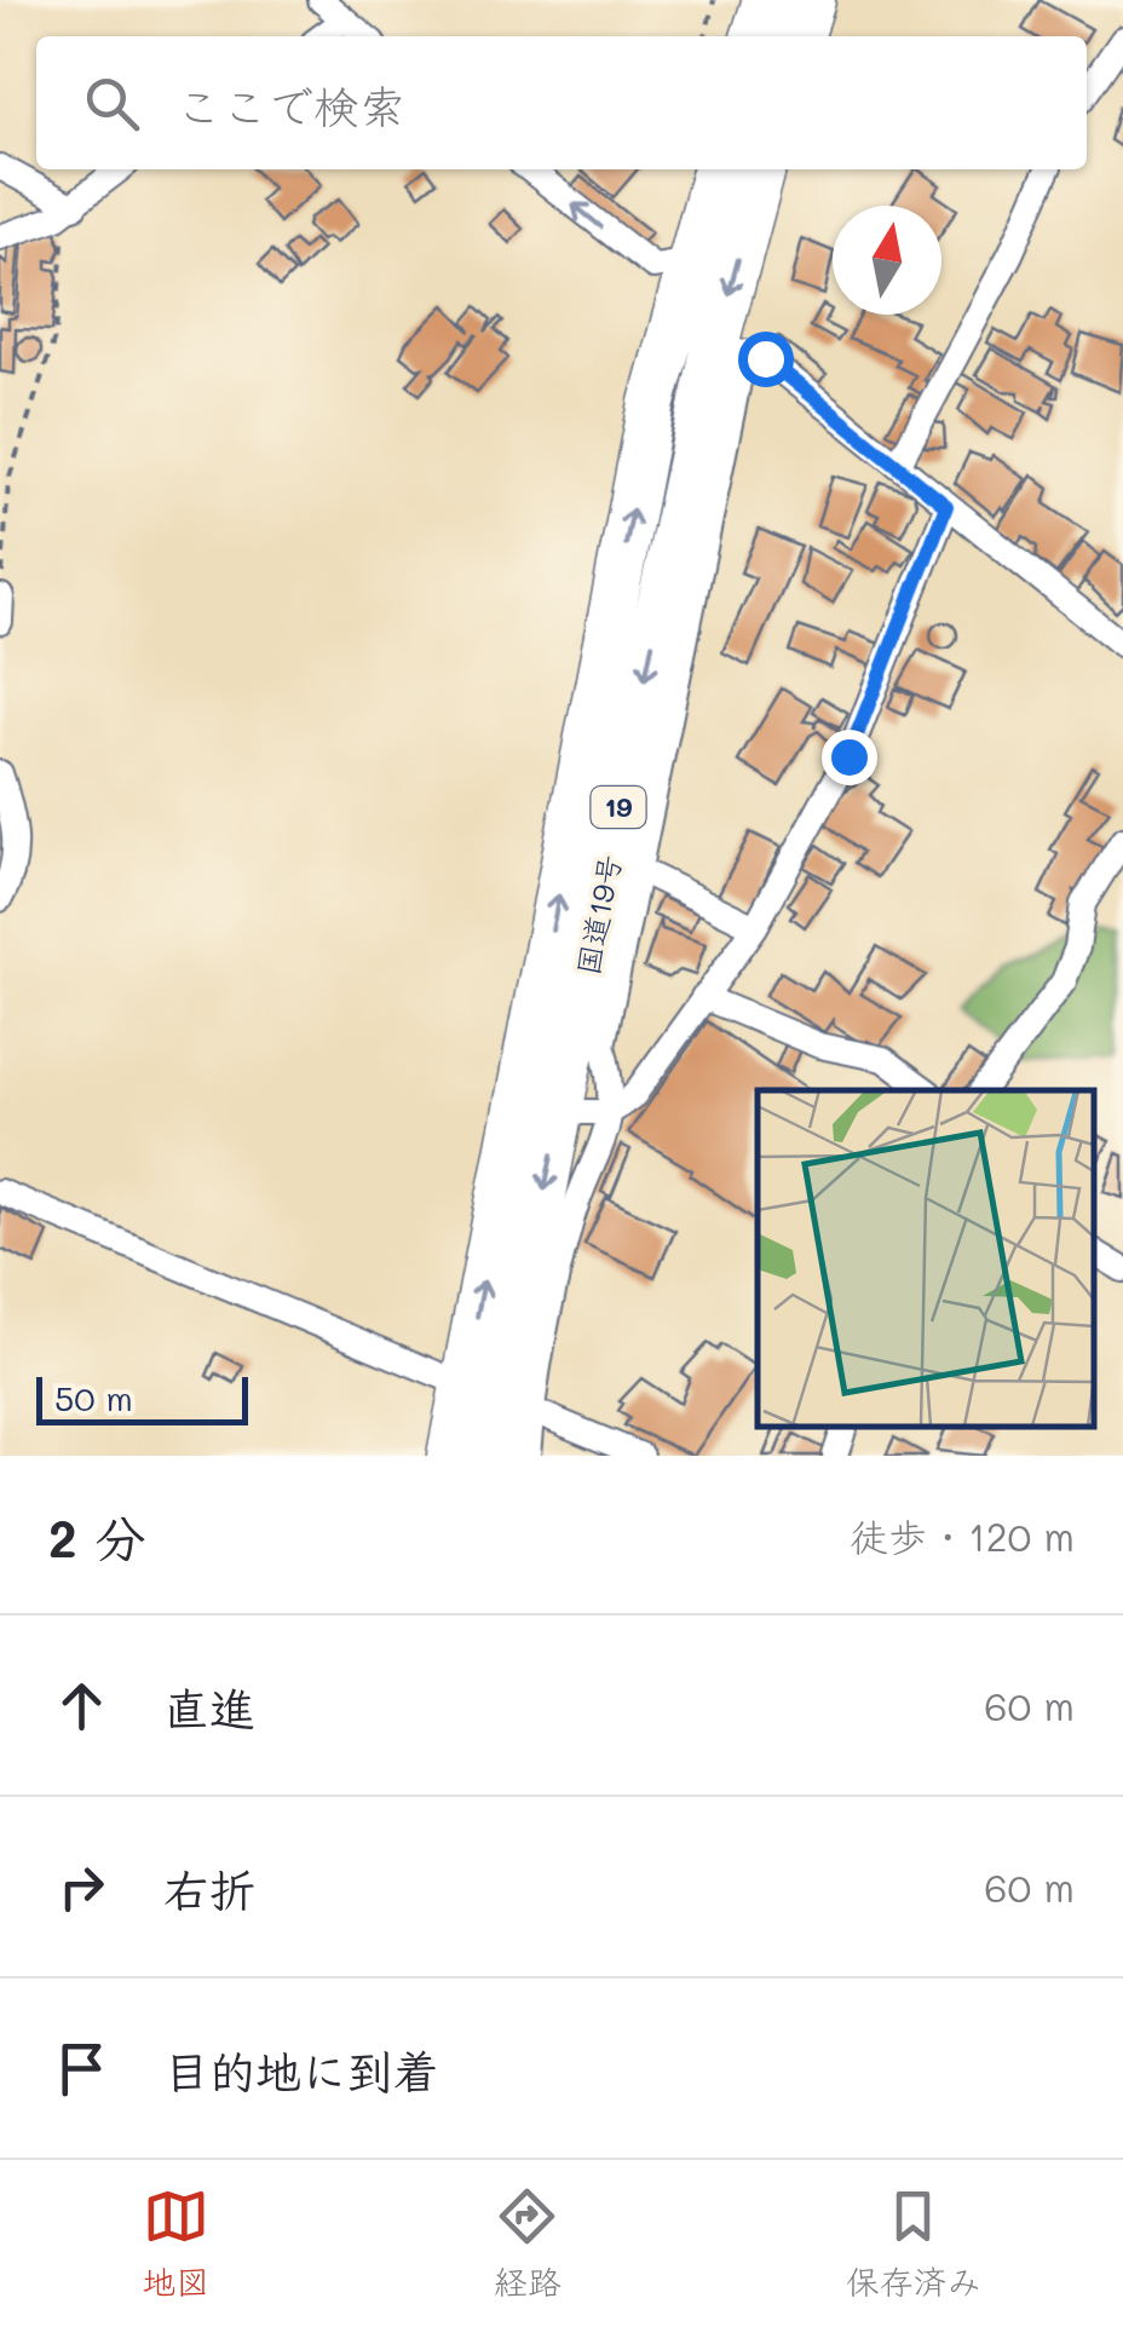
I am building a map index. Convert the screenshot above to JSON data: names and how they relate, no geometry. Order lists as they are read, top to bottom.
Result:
{
  "streets": {
    "highway": ["19", "国道19号"]
  },
  "scale_bar": "50 m",
  "north": "top",
  "page": {
    "search": "ここで検索",
    "scale": "50 m",
    "heading": ["2 分", "徒歩 · 120 m"],
    "list": [
      ["直進", "60 m"],
      ["右折", "60 m"],
      "目的地に到着"
    ],
    "nav": ["地図", "経路", "保存済み"]
  }
}
